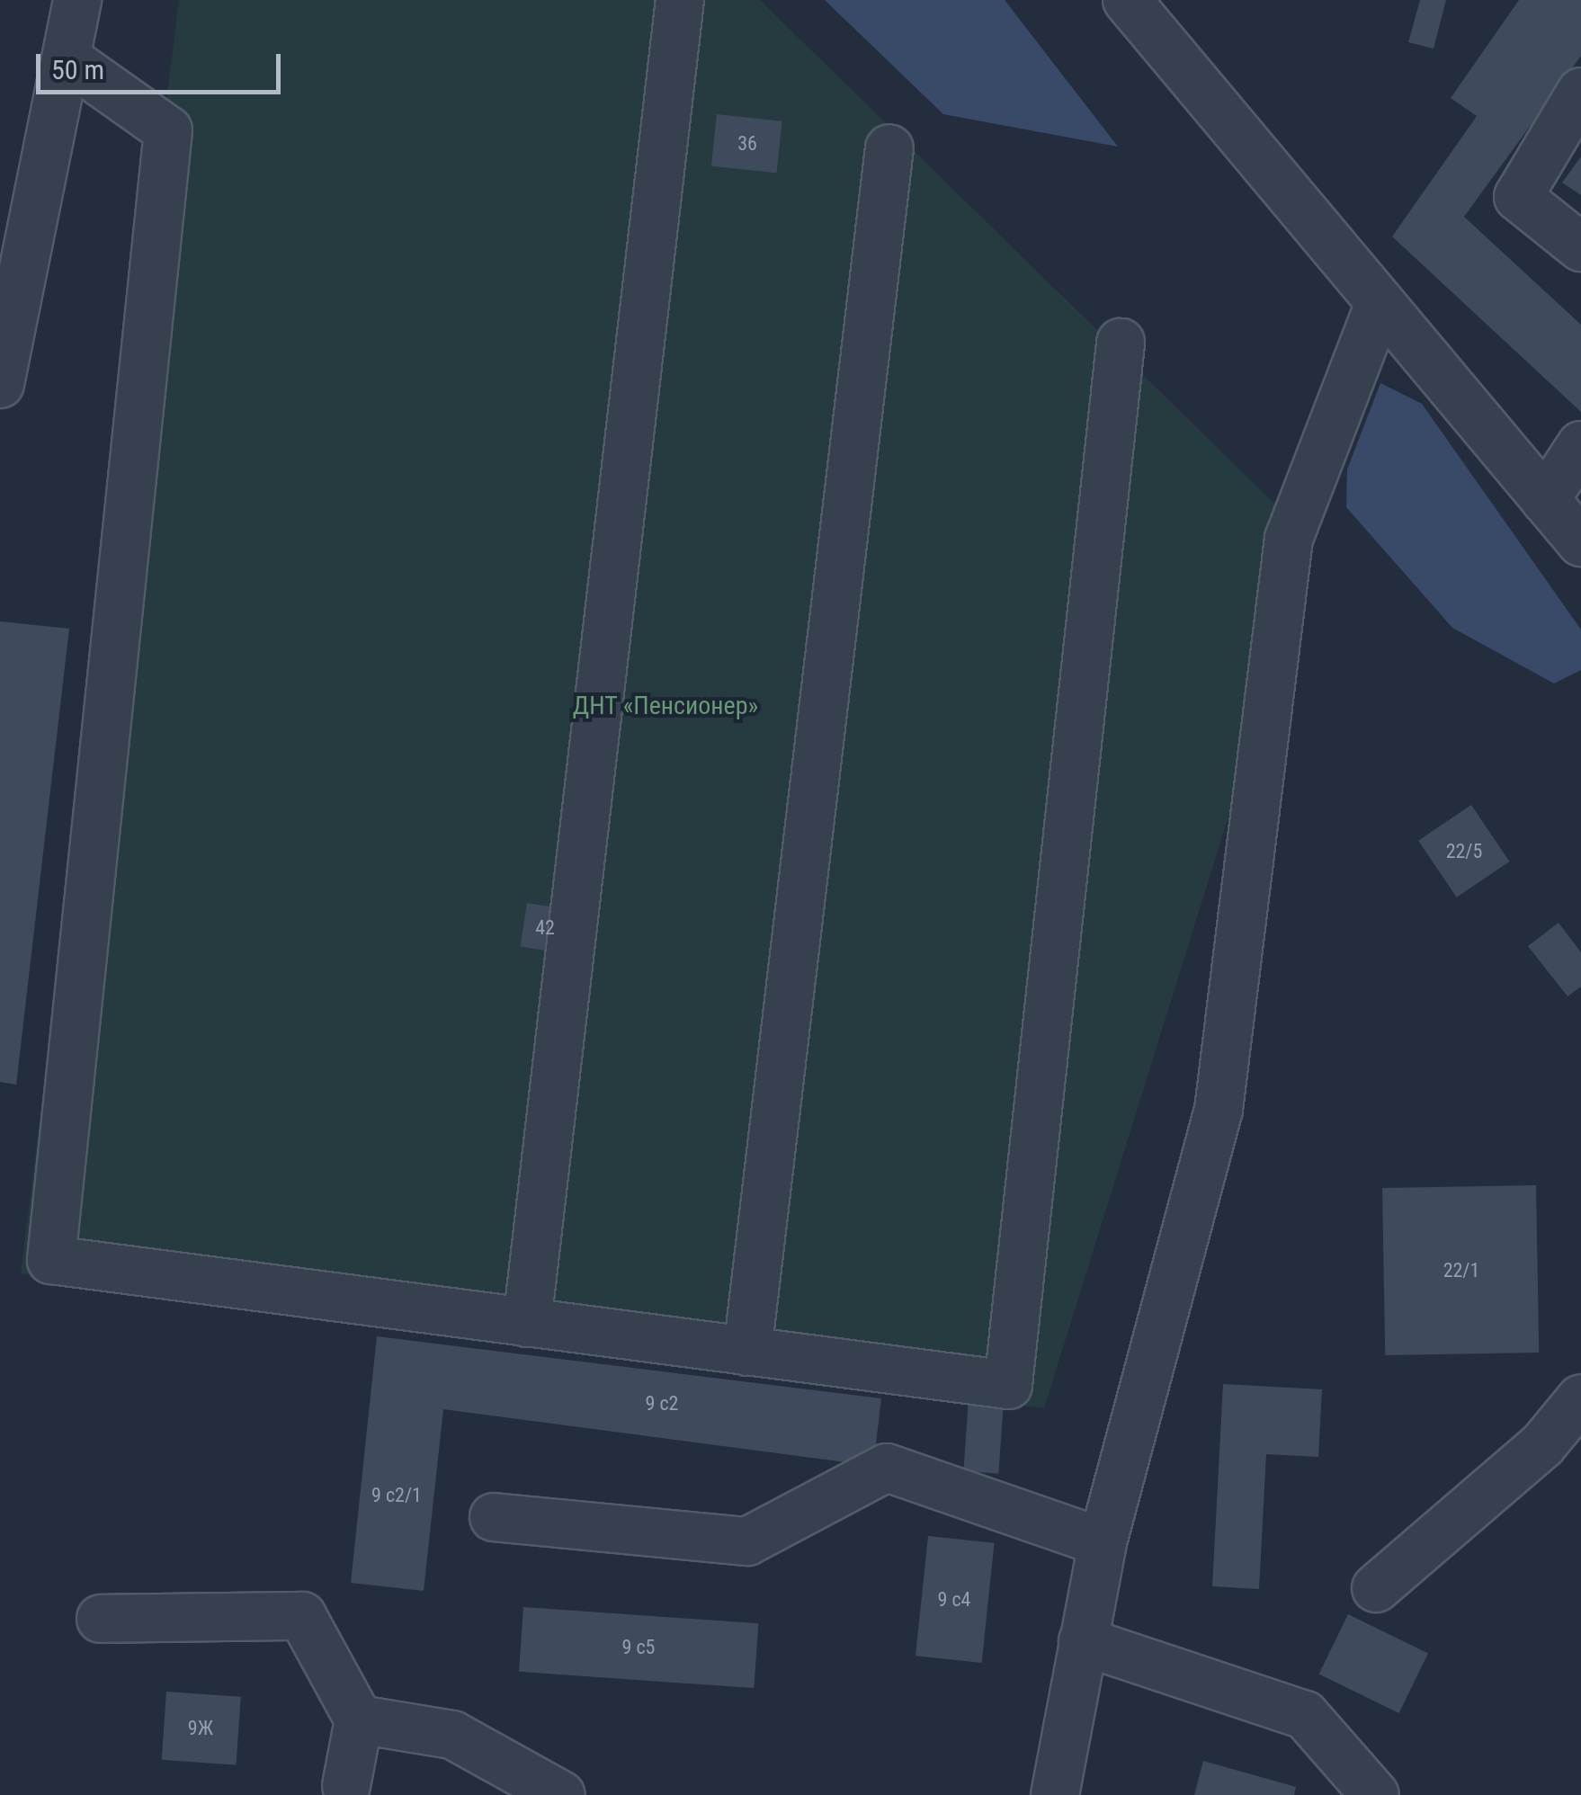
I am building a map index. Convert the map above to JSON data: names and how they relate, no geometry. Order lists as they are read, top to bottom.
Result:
{
  "parks": ["ДНТ «Пенсионер»"],
  "house_numbers": [
    "36",
    "22/5",
    "42",
    "22/1",
    "9 с2",
    "9 с2/1",
    "9 с4",
    "9 с5",
    "9Ж"
  ],
  "scale_bar": "50 m"
}
